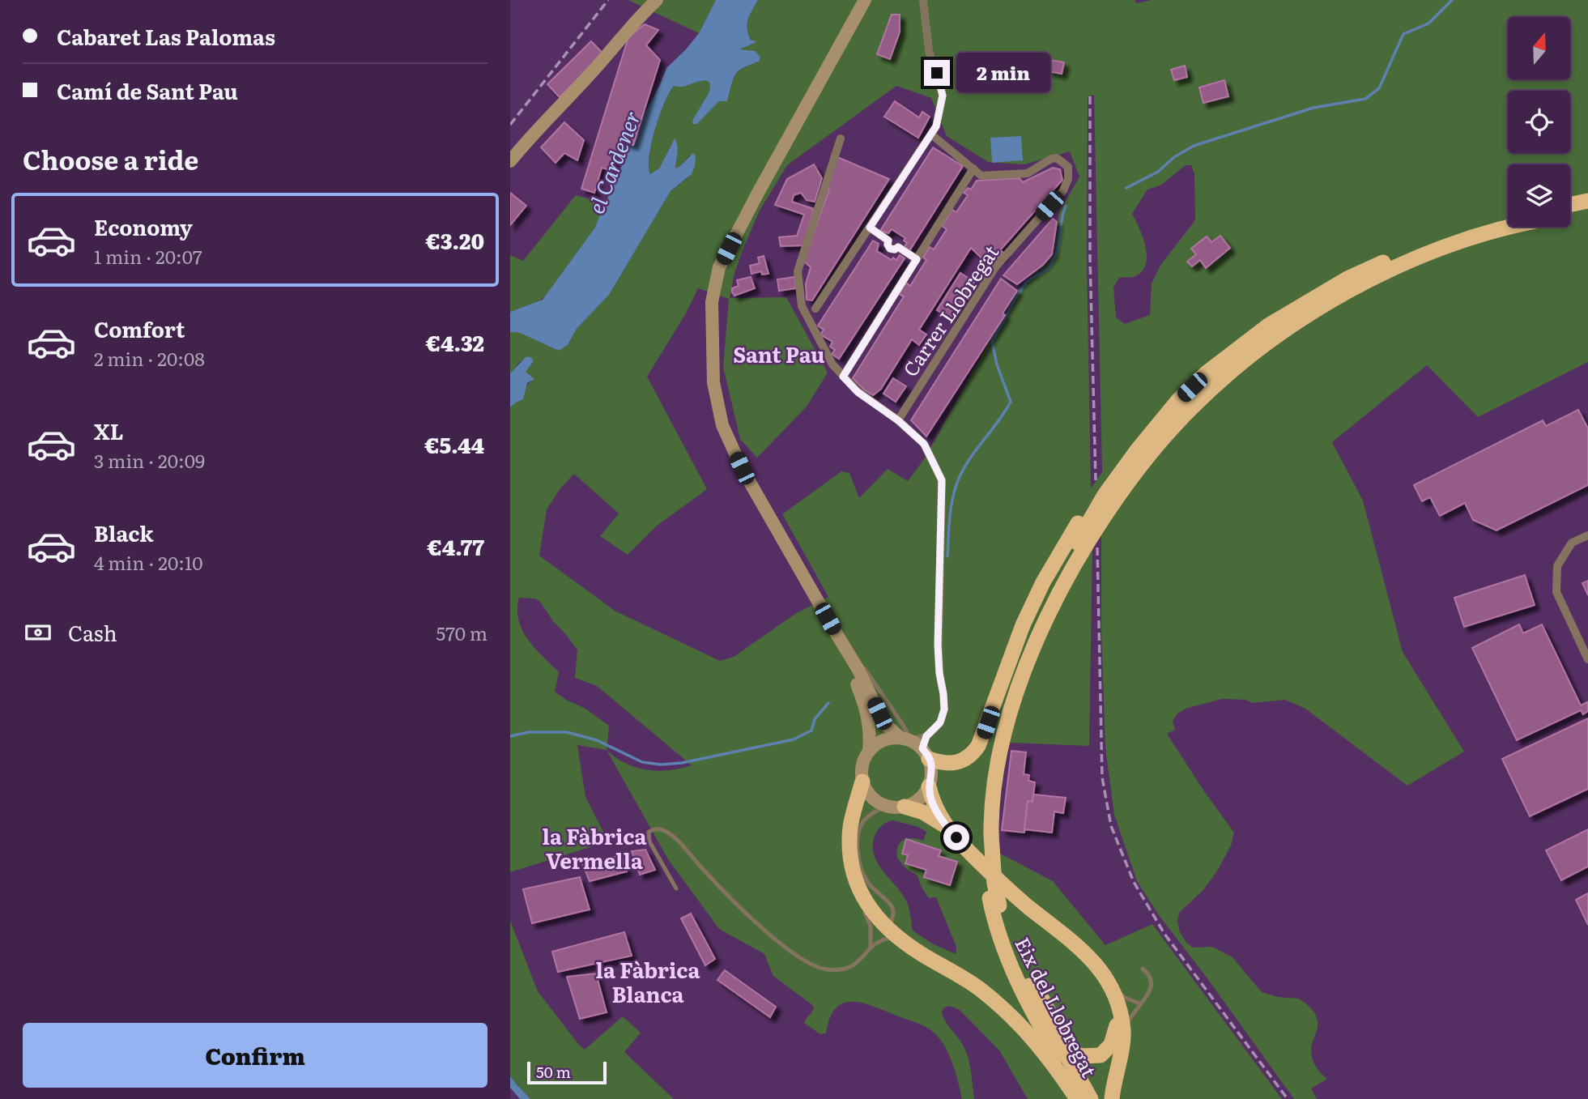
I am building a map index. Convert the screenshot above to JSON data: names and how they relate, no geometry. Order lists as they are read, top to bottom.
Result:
{
  "streets": {
    "highway": ["Eix del Llobregat"],
    "street": ["Carrer Llobregat"]
  },
  "districts": ["Sant Pau", "la Fàbrica Vermella", "la Fàbrica Blanca"],
  "water": ["el Cardener"],
  "scale_bar": "50 m",
  "north": "top",
  "page": {
    "banner": ["Cabaret Las Palomas", "Camí de Sant Pau"],
    "bubble": "2 min",
    "heading": "Choose a ride",
    "list": [
      {
        "name": "Economy",
        "note": "1 min · 20:07",
        "value": "€3.20"
      },
      {
        "name": "Comfort",
        "note": "2 min · 20:08",
        "value": "€4.32"
      },
      {
        "name": "XL",
        "note": "3 min · 20:09",
        "value": "€5.44"
      },
      {
        "name": "Black",
        "note": "4 min · 20:10",
        "value": "€4.77"
      }
    ],
    "pay": ["Cash", "570 m"],
    "buttons": "Confirm",
    "scale": "50 m"
  }
}
